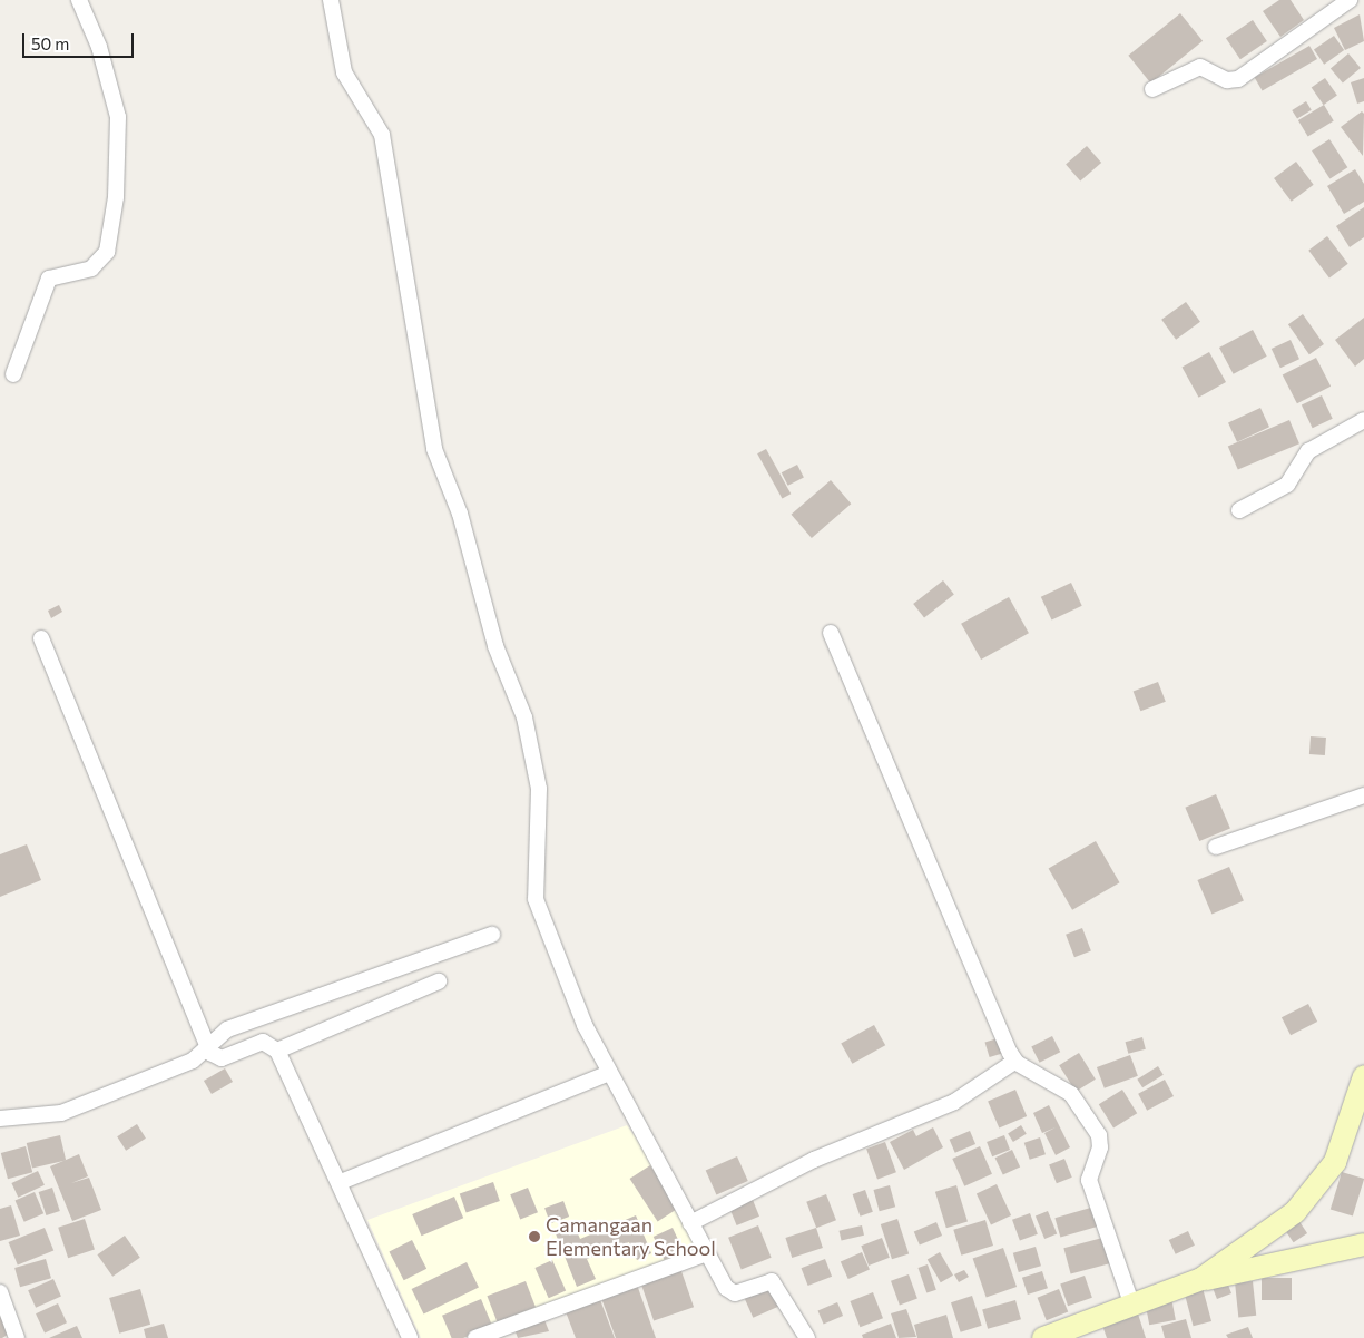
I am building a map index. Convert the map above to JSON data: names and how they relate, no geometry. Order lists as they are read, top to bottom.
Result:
{
  "places": ["Camangaan Elementary School"],
  "scale_bar": "50 m"
}
